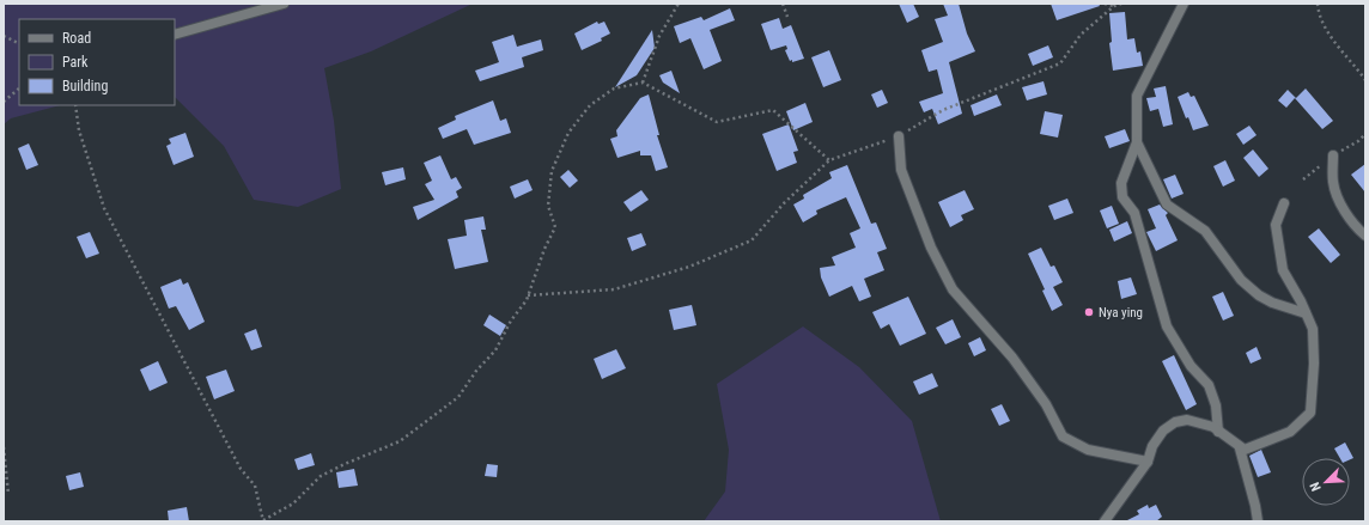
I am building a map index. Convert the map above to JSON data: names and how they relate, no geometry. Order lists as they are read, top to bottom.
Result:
{
  "places": ["Nya ying"],
  "legend": ["Road", "Park", "Building"],
  "north": "bottom left"
}
